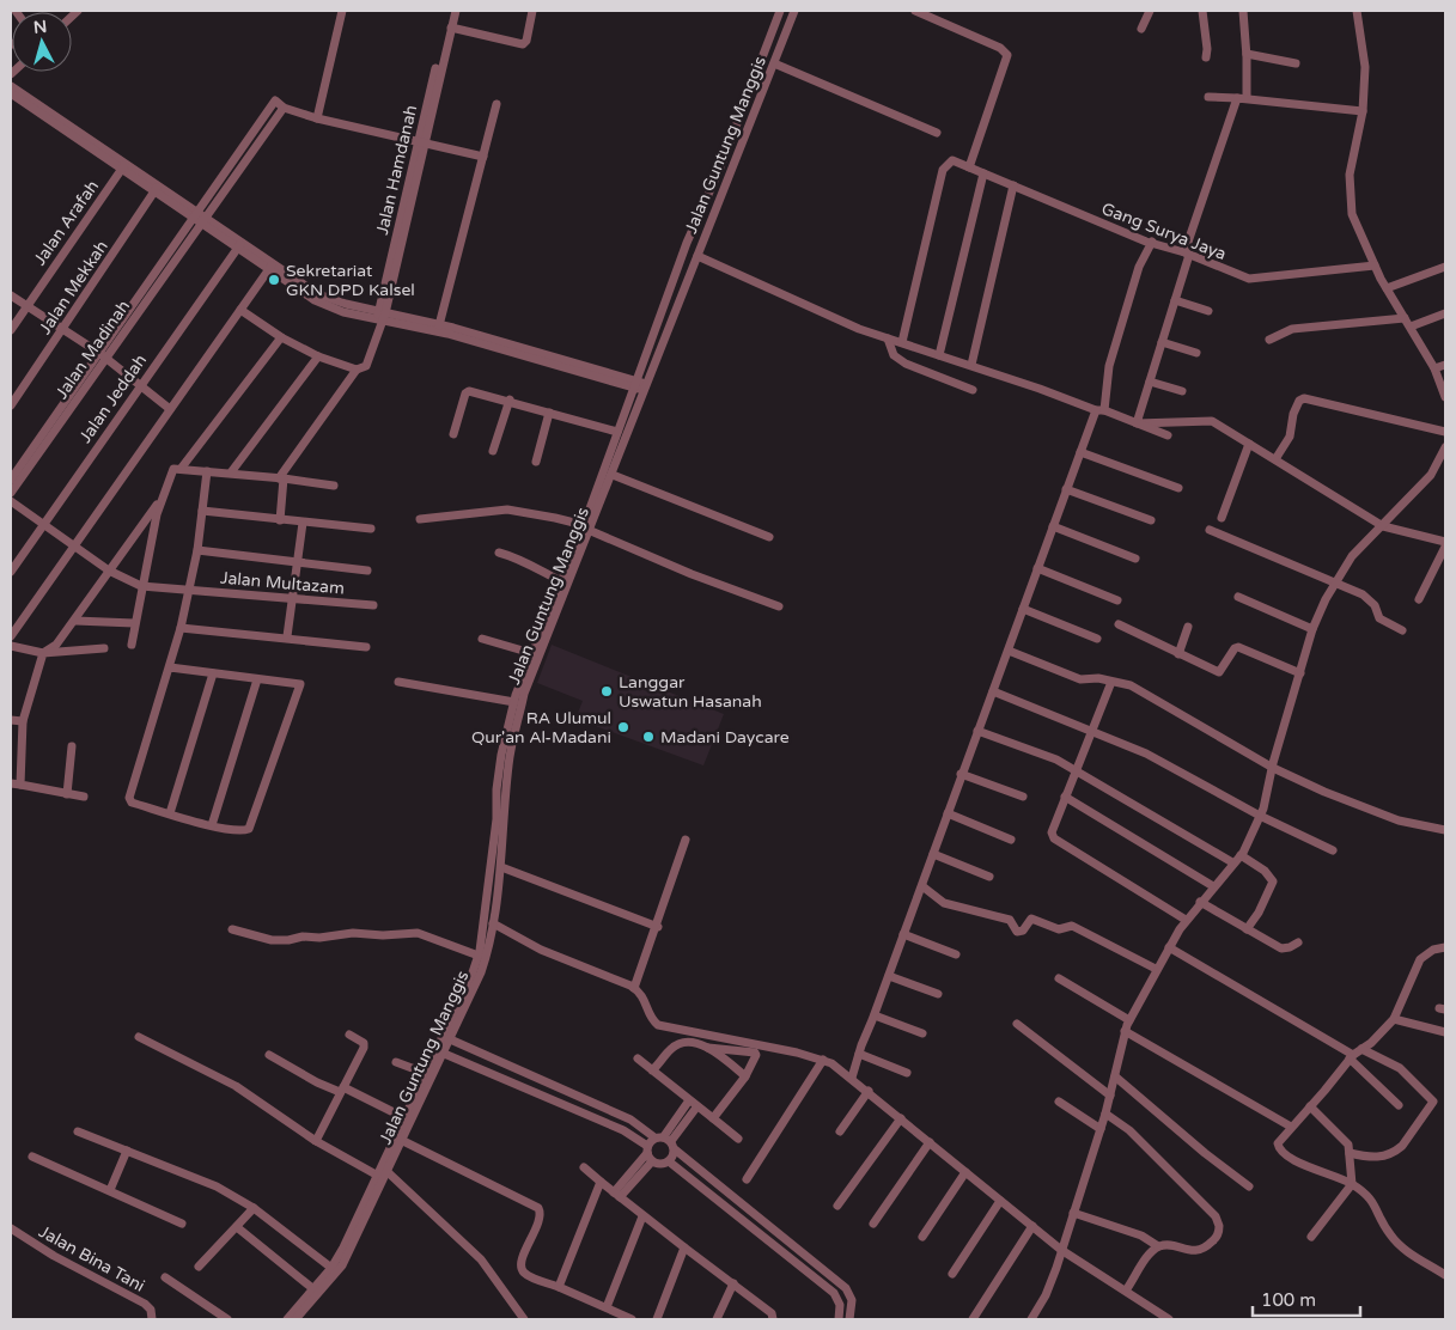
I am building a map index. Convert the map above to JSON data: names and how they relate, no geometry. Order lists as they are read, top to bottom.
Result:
{
  "streets": {
    "street": [
      "Jalan Guntung Manggis",
      "Jalan Hamdanah",
      "Jalan Arafah",
      "Gang Surya Jaya",
      "Jalan Mekkah",
      "Jalan Madinah",
      "Jalan Jeddah",
      "Jalan Multazam",
      "Jalan Bina Tani"
    ]
  },
  "crossings": [
    ["Jalan Jeddah", "Jalan Multazam"]
  ],
  "places": [
    "Sekretariat GKN DPD Kalsel",
    "Langgar Uswatun Hasanah",
    "RA Ulumul Qur'an Al-Madani",
    "Madani Daycare"
  ],
  "scale_bar": "100 m",
  "north": "top"
}
